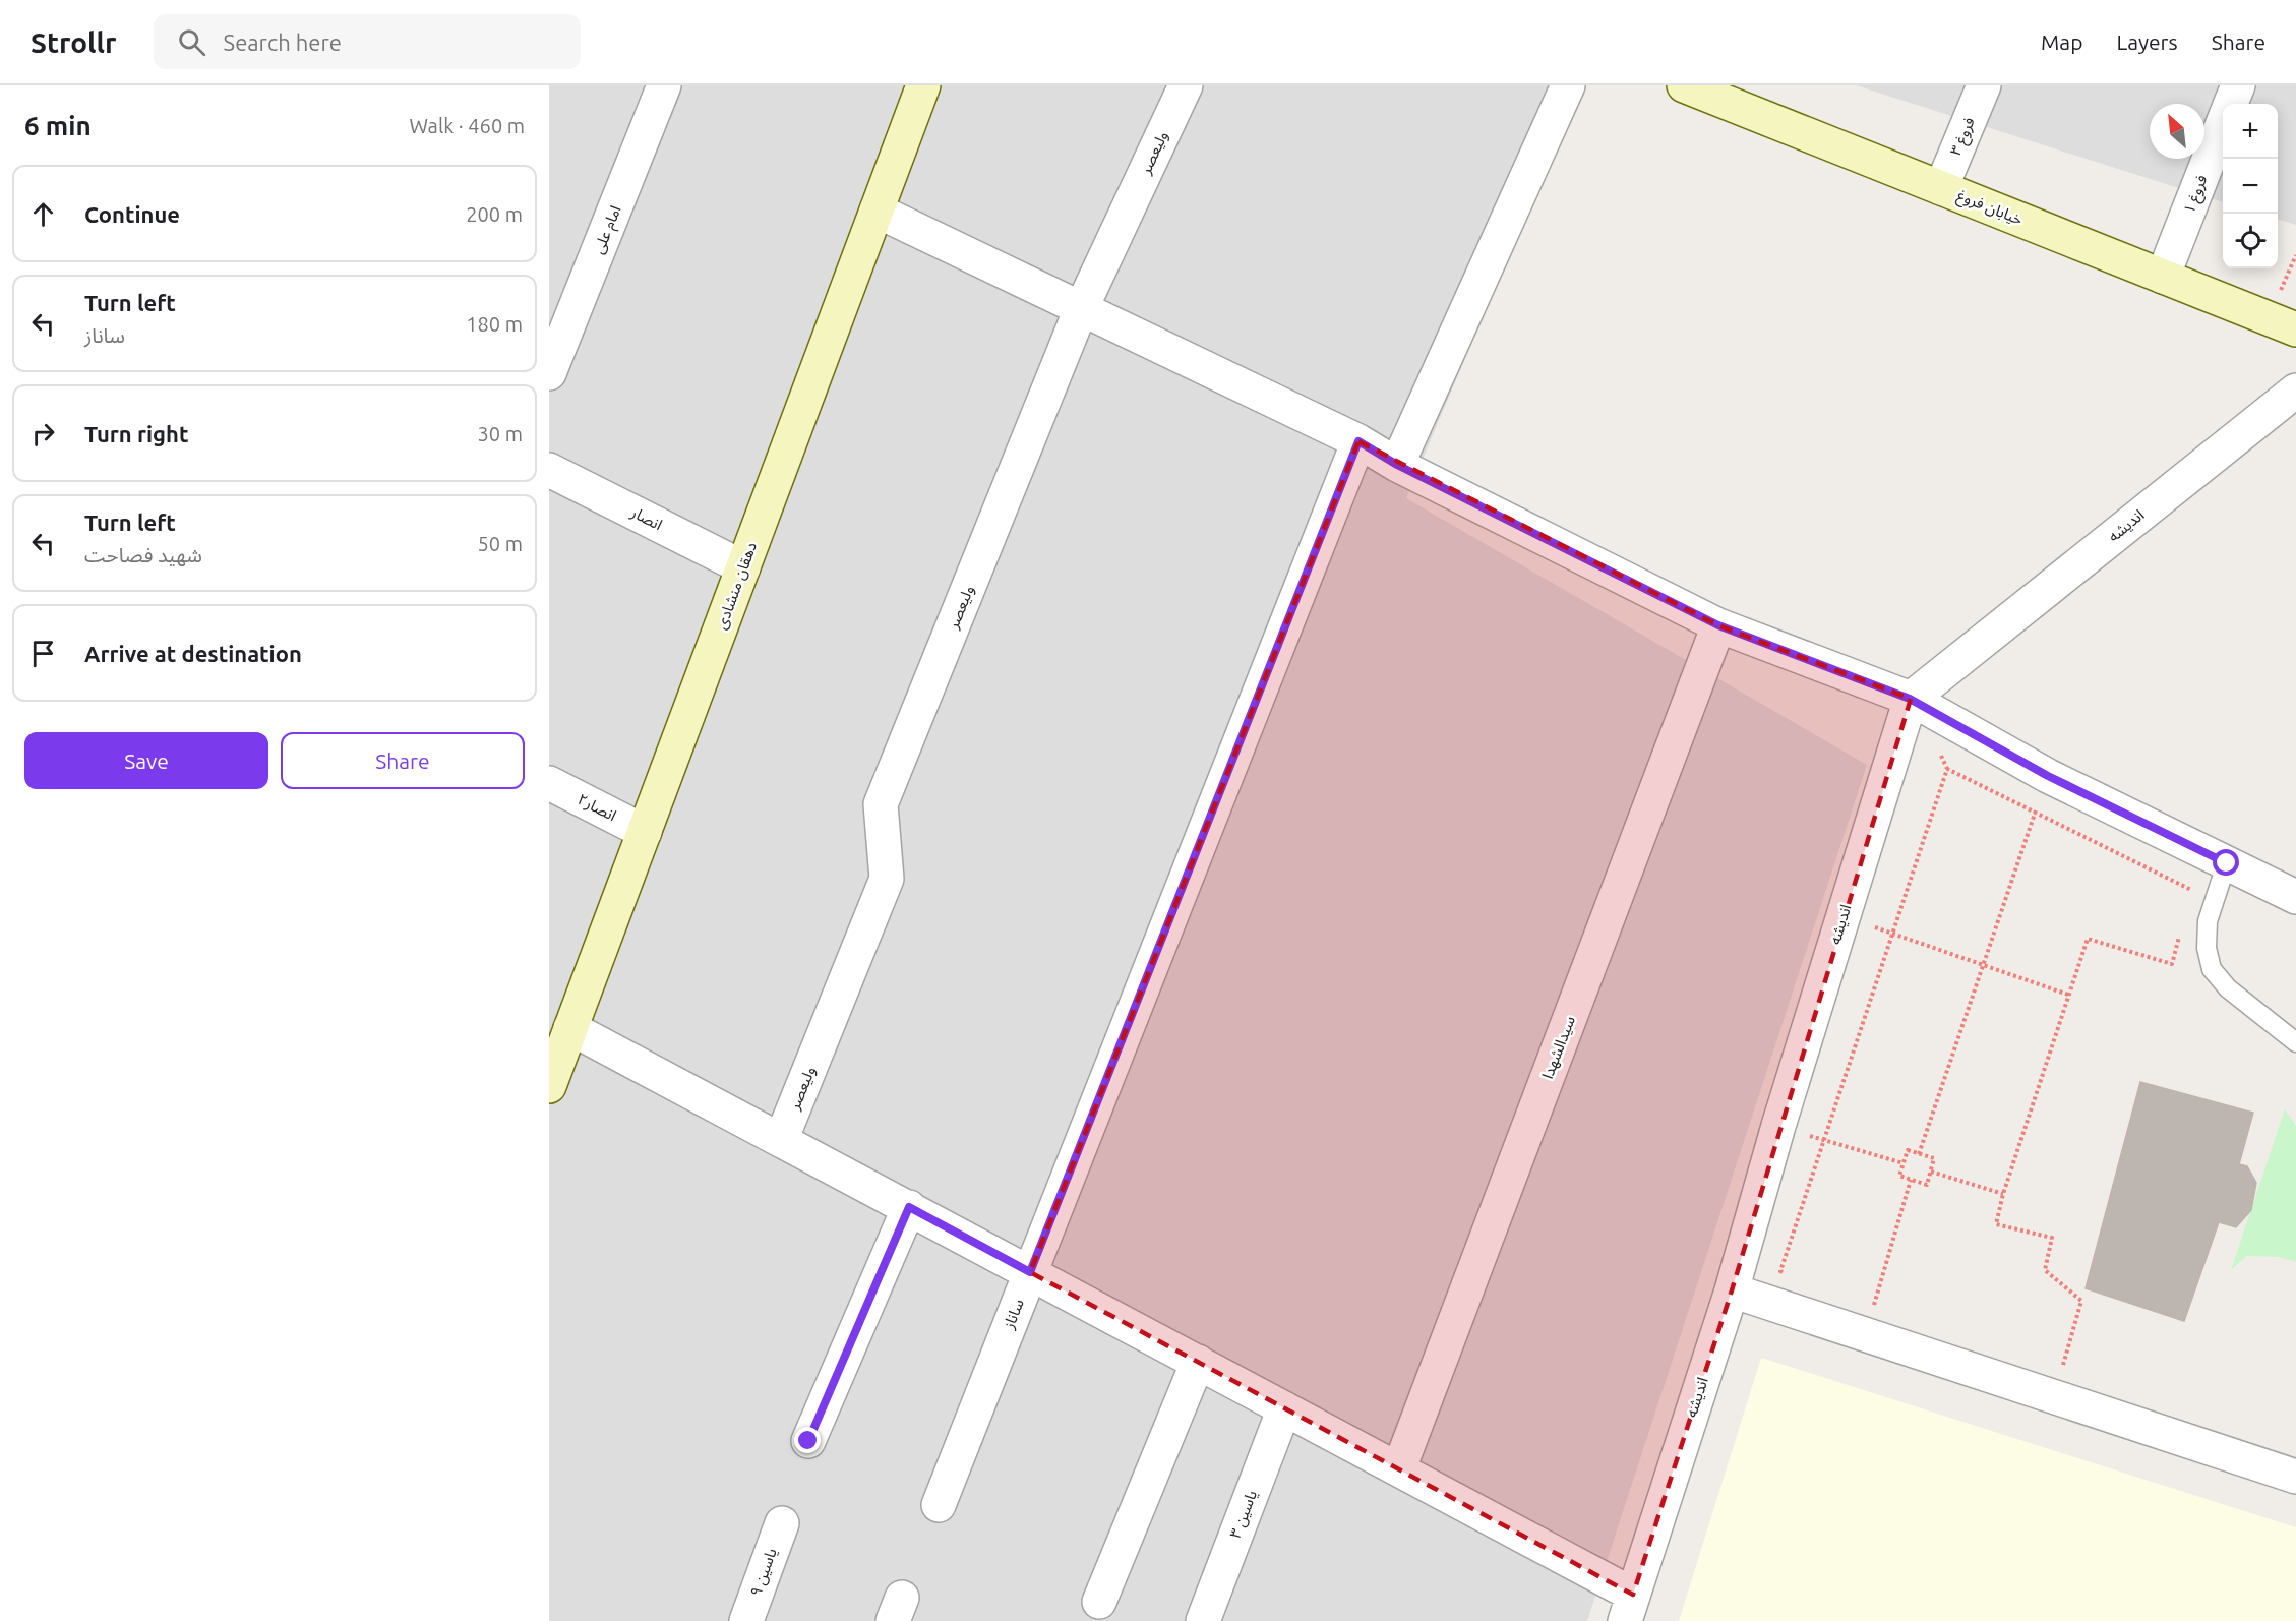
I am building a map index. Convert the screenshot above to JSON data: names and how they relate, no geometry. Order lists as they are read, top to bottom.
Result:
{
  "streets": {
    "street": [
      "فروغ ۳",
      "ولیعصر",
      "فروغ ۱",
      "خیابان فروغ",
      "امام علی",
      "انصار",
      "اندیشه",
      "دهقان منشادی",
      "انصار۲",
      "سیدالشهدا",
      "ساناز",
      "یاسین ۳",
      "یاسین ۹"
    ]
  },
  "crossings": [
    ["فروغ ۳", "خیابان فروغ"],
    ["فروغ ۱", "خیابان فروغ"],
    ["انصار", "دهقان منشادی"],
    ["دهقان منشادی", "انصار۲"]
  ],
  "north": "top left",
  "page": {
    "header": "Strollr",
    "search": "Search here",
    "nav": ["Map", "Layers", "Share"],
    "heading": ["6 min", "Walk · 460 m"],
    "map_buttons": ["+", "−"],
    "list": [
      ["Continue", "200 m"],
      ["Turn left", "ساناز", "180 m"],
      ["Turn right", "30 m"],
      ["Turn left", "شهید فصاحت", "50 m"],
      "Arrive at destination"
    ],
    "buttons": ["Save", "Share"]
  }
}
